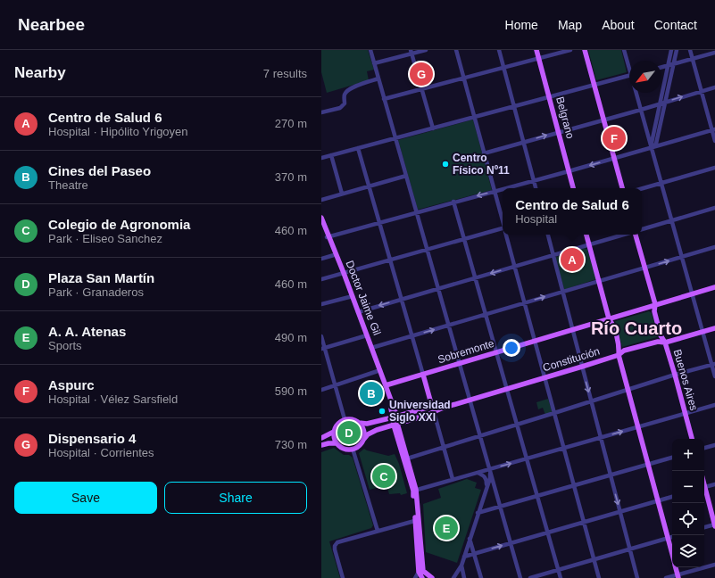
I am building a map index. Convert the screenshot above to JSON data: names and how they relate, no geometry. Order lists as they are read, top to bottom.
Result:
{
  "streets": {
    "main road": [
      "Belgrano",
      "Doctor Jaime Gil",
      "Sobremonte",
      "Constitución",
      "Buenos Aires"
    ]
  },
  "crossings": [
    ["Doctor Jaime Gil", "Sobremonte"],
    ["Sobremonte", "Buenos Aires"],
    ["Constitución", "Buenos Aires"]
  ],
  "districts": ["Río Cuarto"],
  "places": ["Centro Físico Nº11", "Universidad Siglo XXI"],
  "north": "bottom left",
  "page": {
    "header": "Nearbee",
    "nav": [
      "Home",
      "Map",
      "About",
      "Contact"
    ],
    "heading": ["Nearby", "7 results"],
    "pins": [
      "G",
      "F",
      "A",
      "B",
      "D",
      "C",
      "E"
    ],
    "list": [
      {
        "mark": "A",
        "name": "Centro de Salud 6",
        "note": "Hospital · Hipólito Yrigoyen",
        "value": "270 m"
      },
      {
        "mark": "B",
        "name": "Cines del Paseo",
        "note": "Theatre",
        "value": "370 m"
      },
      {
        "mark": "C",
        "name": "Colegio de Agronomia",
        "note": "Park · Eliseo Sanchez",
        "value": "460 m"
      },
      {
        "mark": "D",
        "name": "Plaza San Martín",
        "note": "Park · Granaderos",
        "value": "460 m"
      },
      {
        "mark": "E",
        "name": "A. A. Atenas",
        "note": "Sports",
        "value": "490 m"
      },
      {
        "mark": "F",
        "name": "Aspurc",
        "note": "Hospital · Vélez Sarsfield",
        "value": "590 m"
      },
      {
        "mark": "G",
        "name": "Dispensario 4",
        "note": "Hospital · Corrientes",
        "value": "730 m"
      }
    ],
    "popup": ["Centro de Salud 6", "Hospital"],
    "map_buttons": ["+", "−"],
    "buttons": ["Save", "Share"]
  }
}
